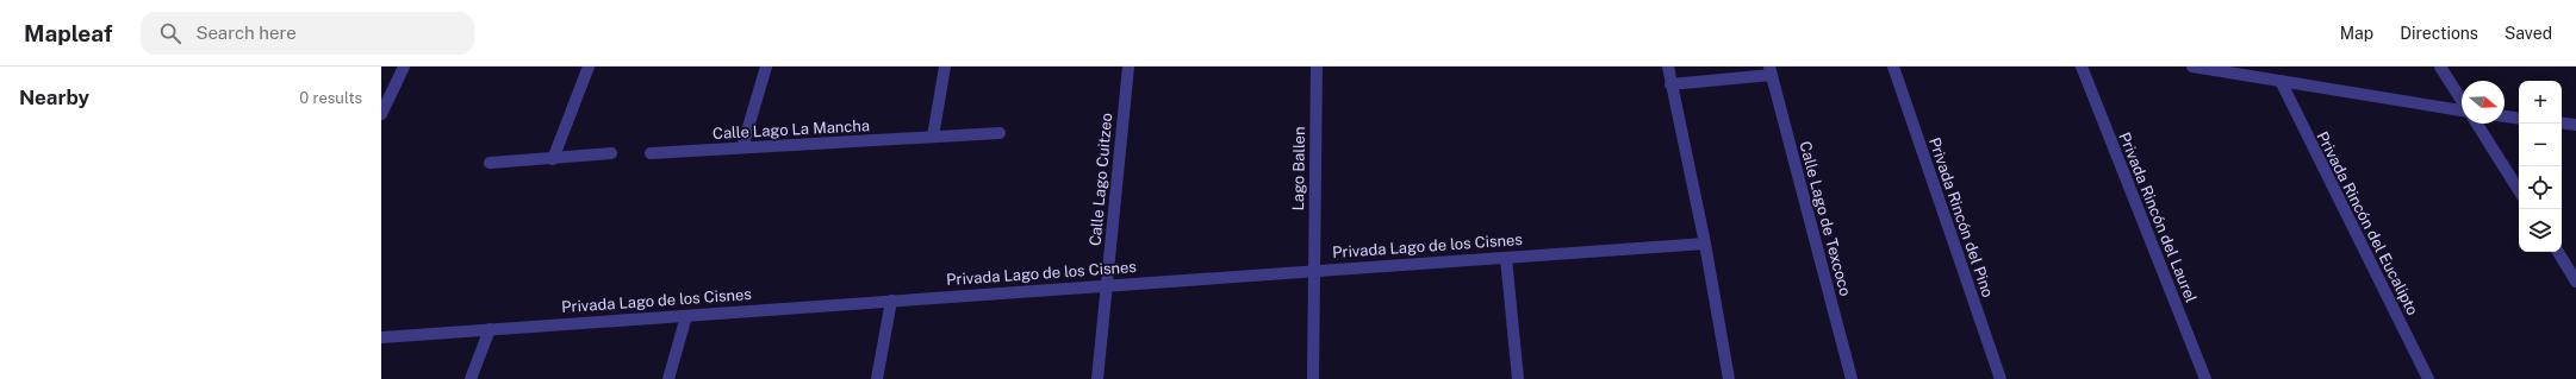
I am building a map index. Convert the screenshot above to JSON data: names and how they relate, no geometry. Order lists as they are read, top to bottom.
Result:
{
  "streets": {
    "street": [
      "Calle Lago La Mancha",
      "Lago Ballen",
      "Calle Lago Cuitzeo",
      "Privada Rincón del Pino",
      "Privada Rincón del Laurel",
      "Calle Lago de Texcoco",
      "Privada Rincón del Eucalipto",
      "Privada Lago de los Cisnes"
    ]
  },
  "crossings": [
    ["Lago Ballen", "Privada Lago de los Cisnes"],
    ["Calle Lago Cuitzeo", "Privada Lago de los Cisnes"]
  ],
  "north": "right",
  "page": {
    "header": "Mapleaf",
    "search": "Search here",
    "nav": ["Map", "Directions", "Saved"],
    "heading": ["Nearby", "0 results"],
    "map_buttons": ["+", "−"]
  }
}
